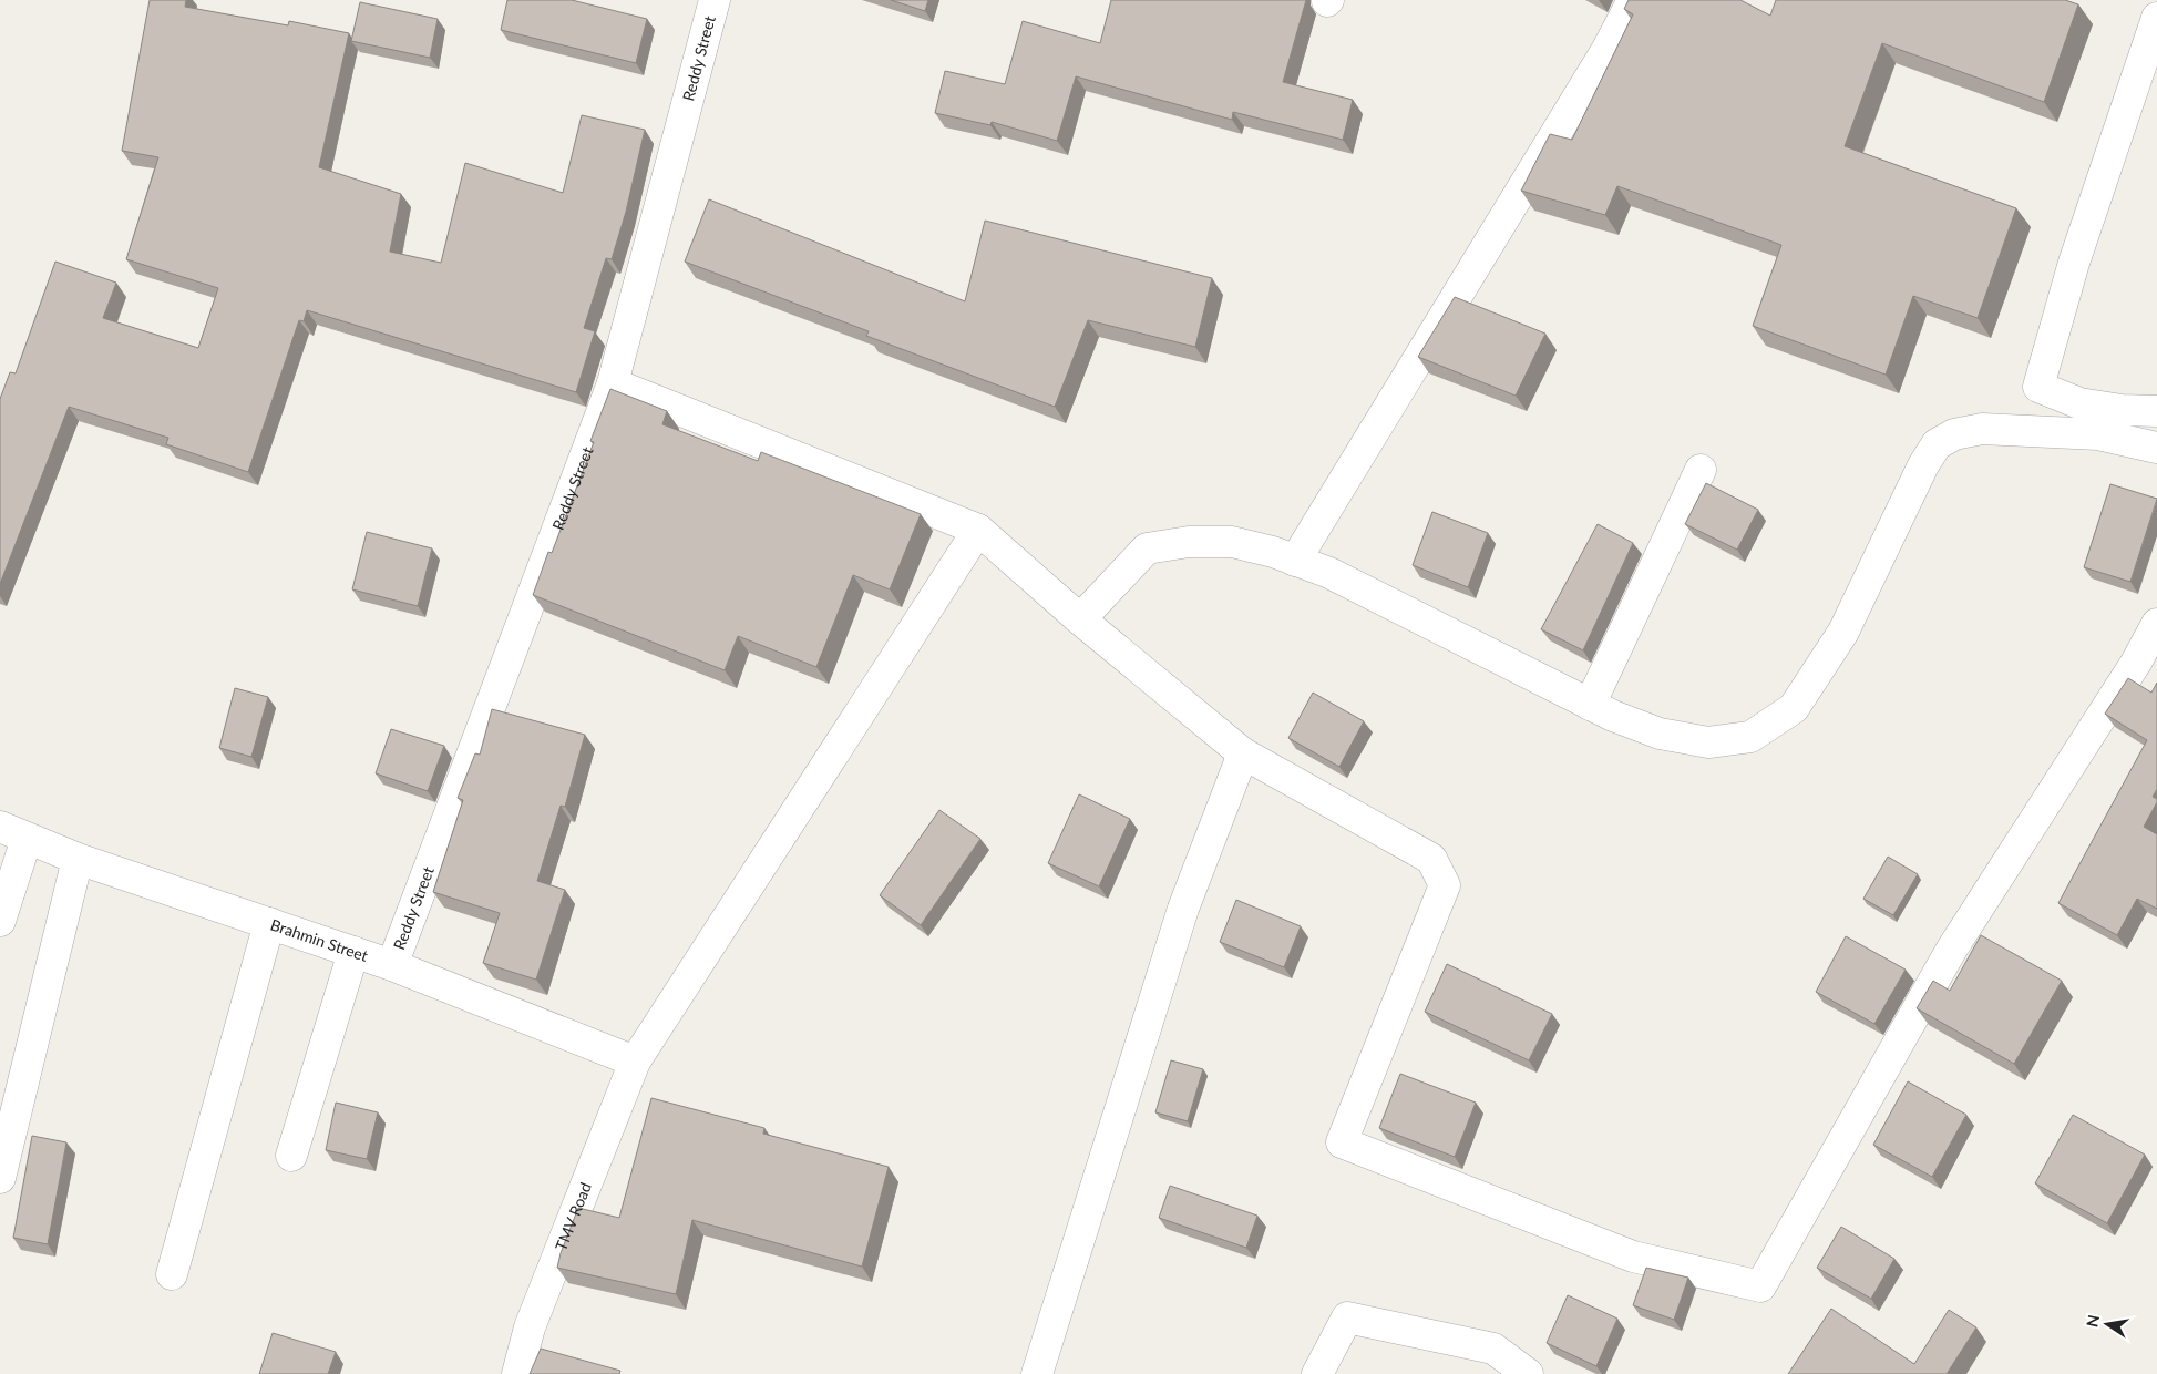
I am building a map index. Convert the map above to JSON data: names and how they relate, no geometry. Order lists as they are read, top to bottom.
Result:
{
  "streets": {
    "street": ["Reddy Street", "Brahmin Street", "TMV Road"]
  },
  "crossings": [
    ["Reddy Street", "Brahmin Street"],
    ["Brahmin Street", "TMV Road"]
  ],
  "north": "left"
}
